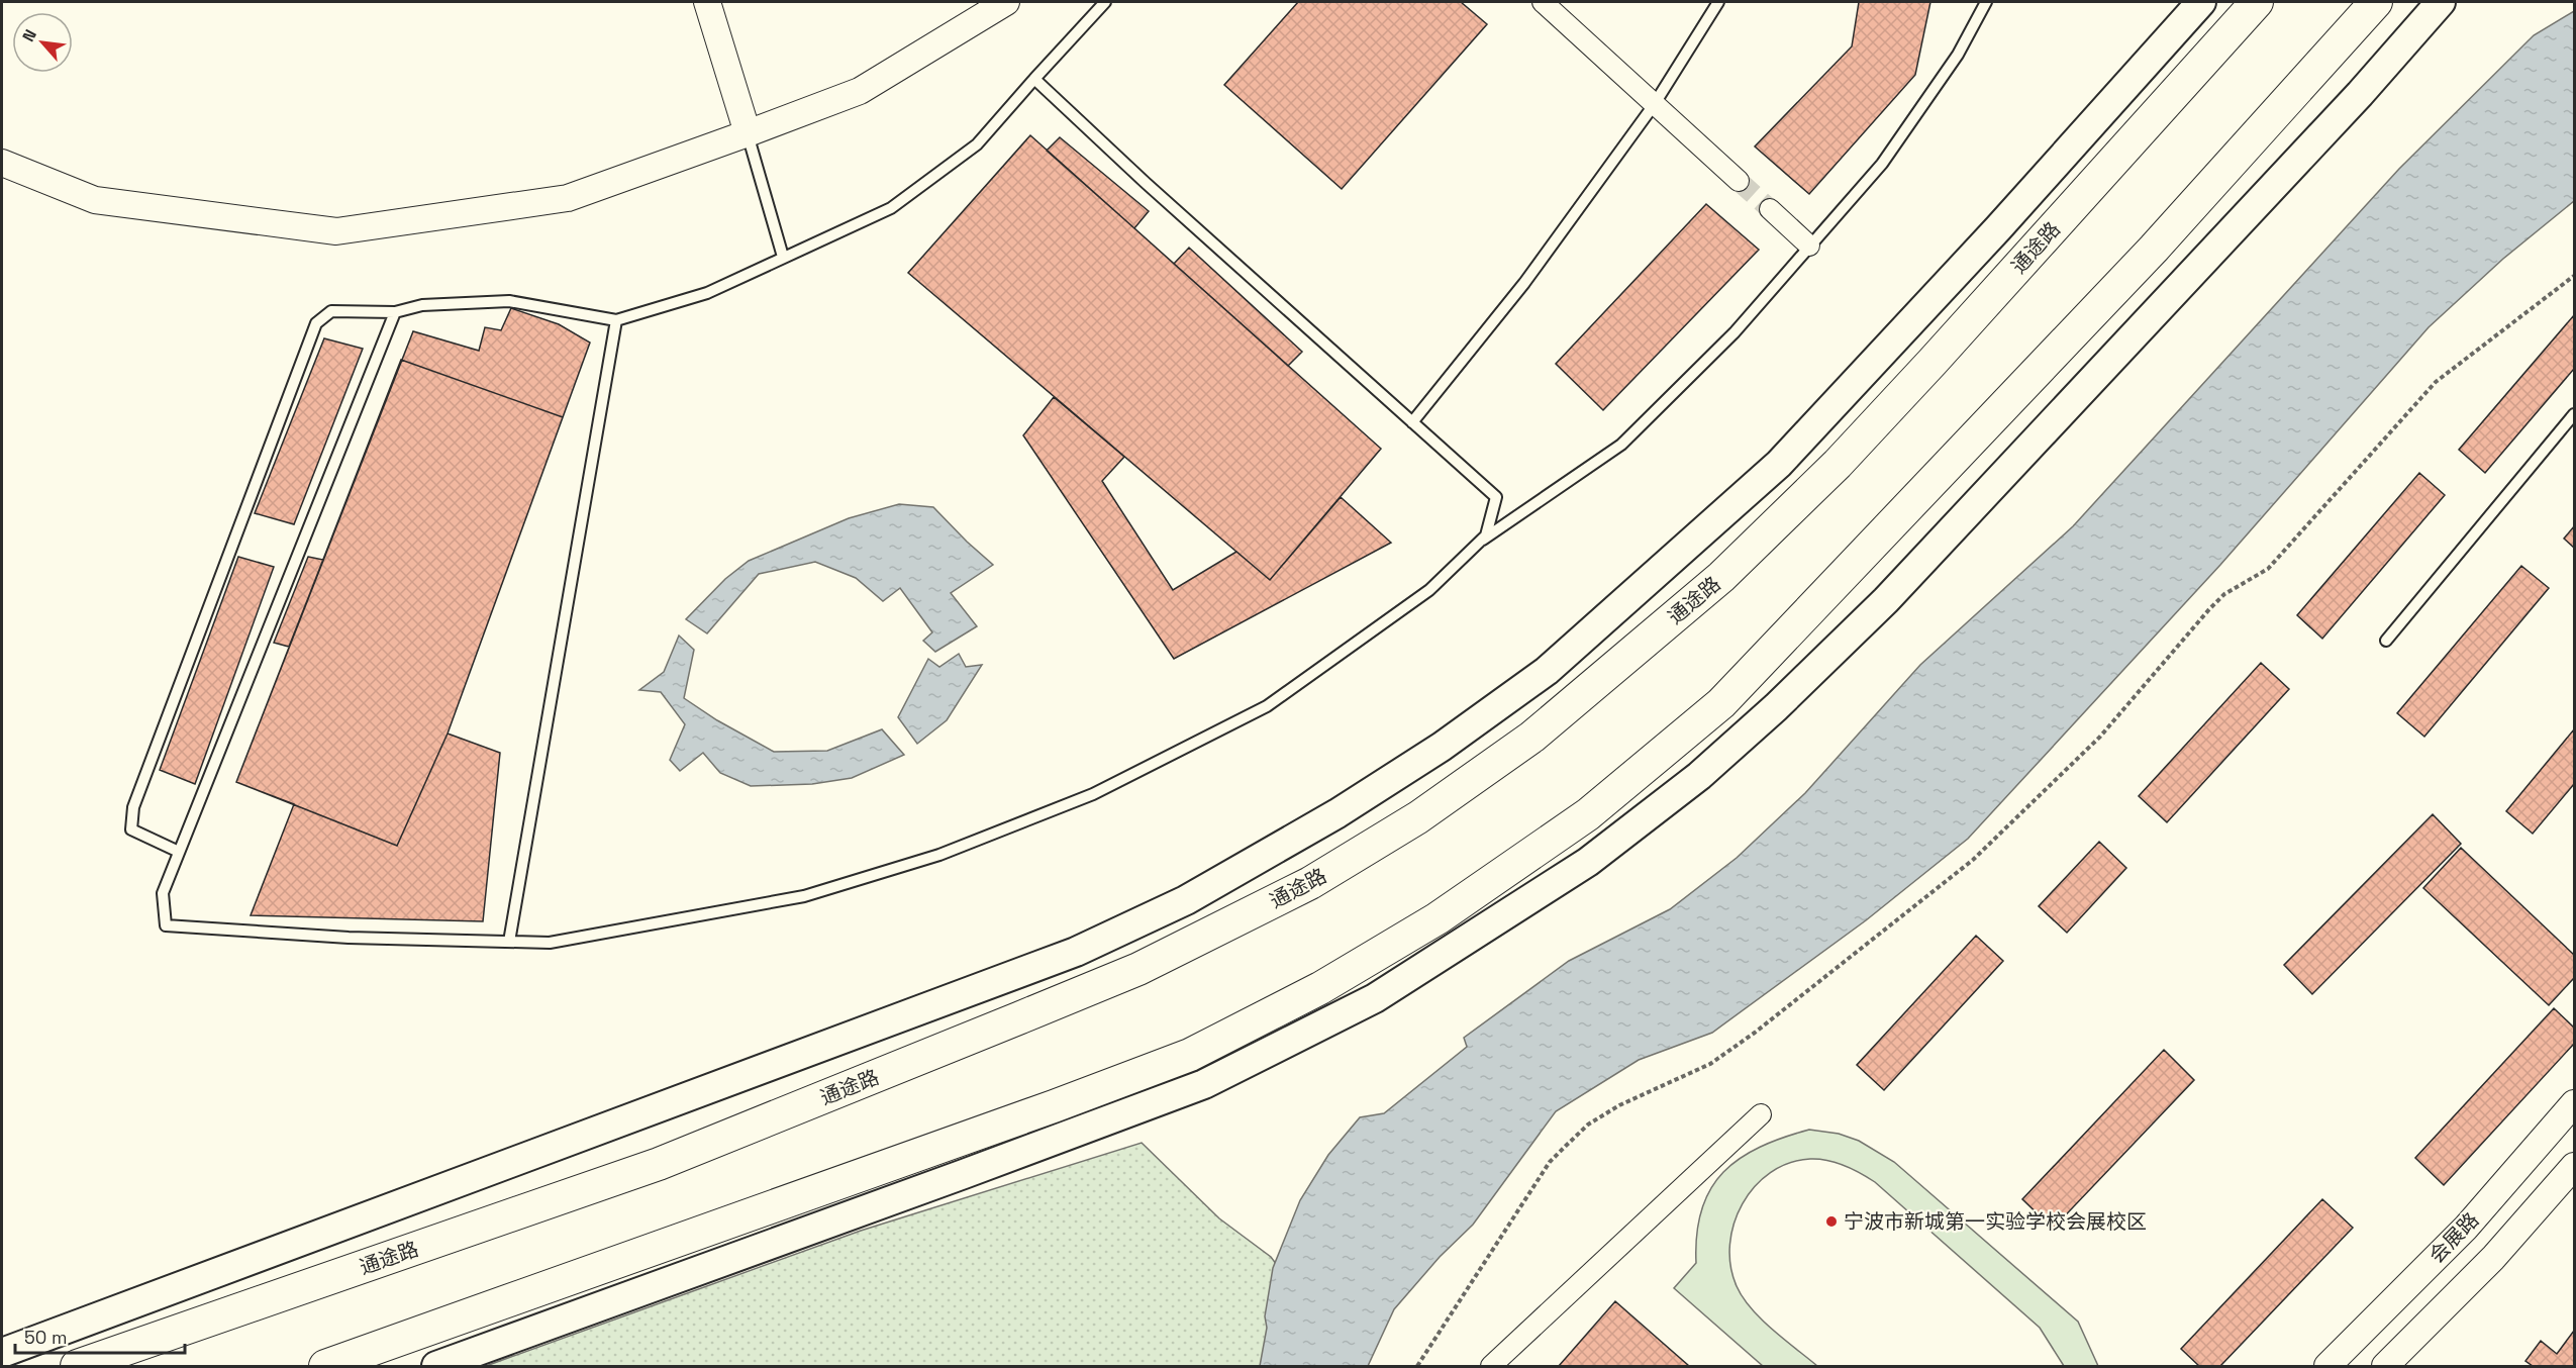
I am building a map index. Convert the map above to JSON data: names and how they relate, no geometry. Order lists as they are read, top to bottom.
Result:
{
  "streets": {
    "main road": ["通途路"],
    "street": ["会展路"]
  },
  "places": ["宁波市新城第一实验学校会展校区"],
  "scale_bar": "50 m",
  "north": "top left"
}
